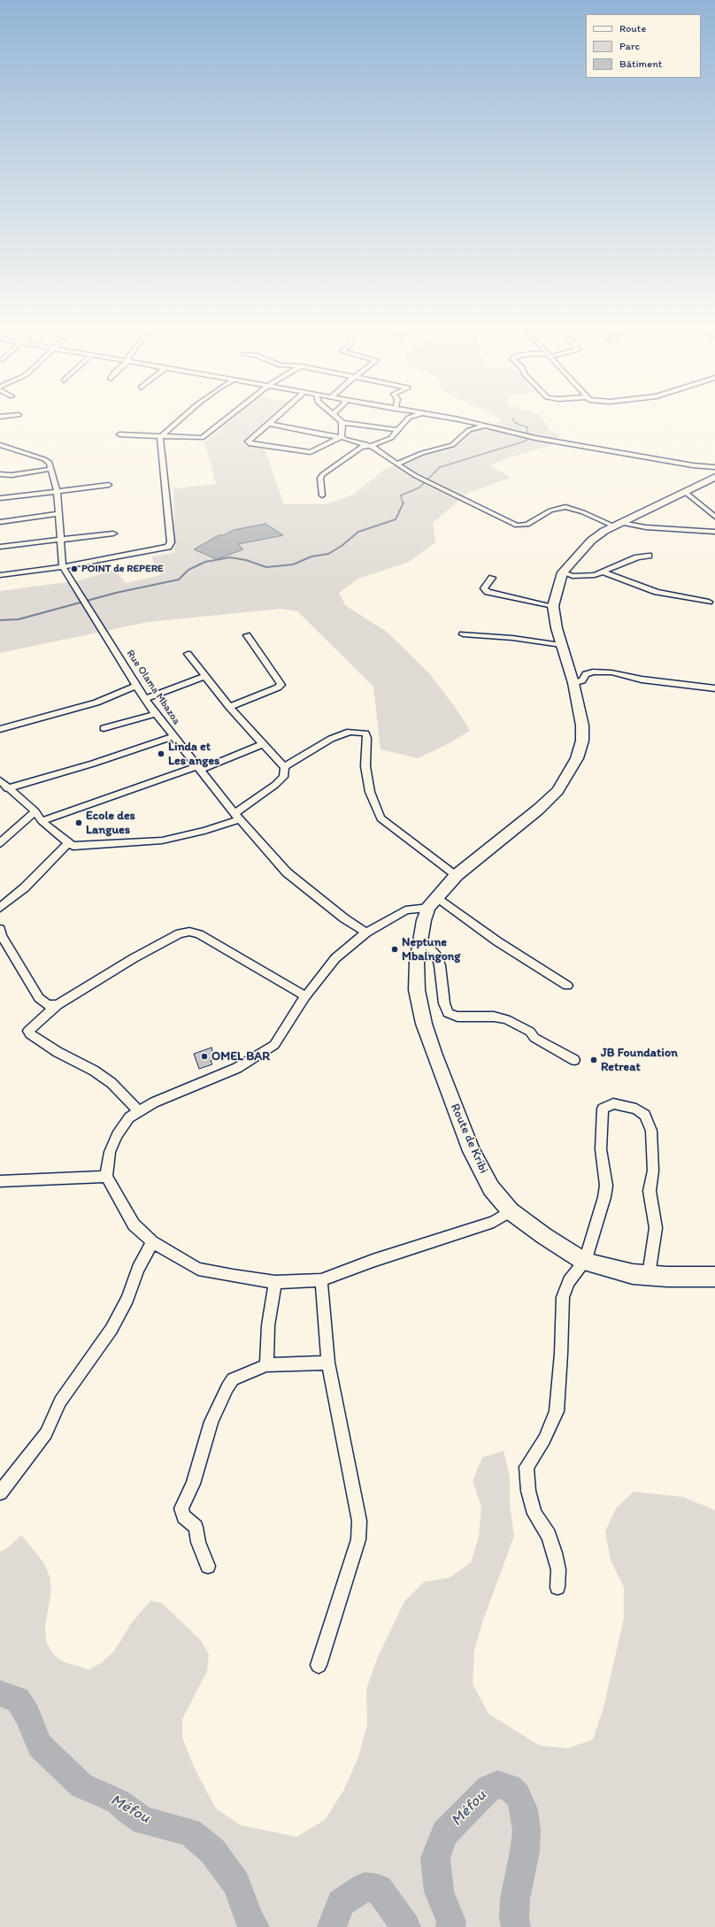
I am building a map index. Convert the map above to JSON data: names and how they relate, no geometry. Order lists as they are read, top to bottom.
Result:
{
  "streets": {
    "main road": ["Route de Kribi"],
    "street": ["Rue Olama Mbazoa"]
  },
  "water": ["Méfou"],
  "places": [
    "POINT de REPERE",
    "Linda et Les anges",
    "Ecole des Langues",
    "Neptune Mbalngong",
    "OMEL BAR",
    "JB Foundation Retreat"
  ],
  "legend": ["Route", "Parc", "Bâtiment"]
}
